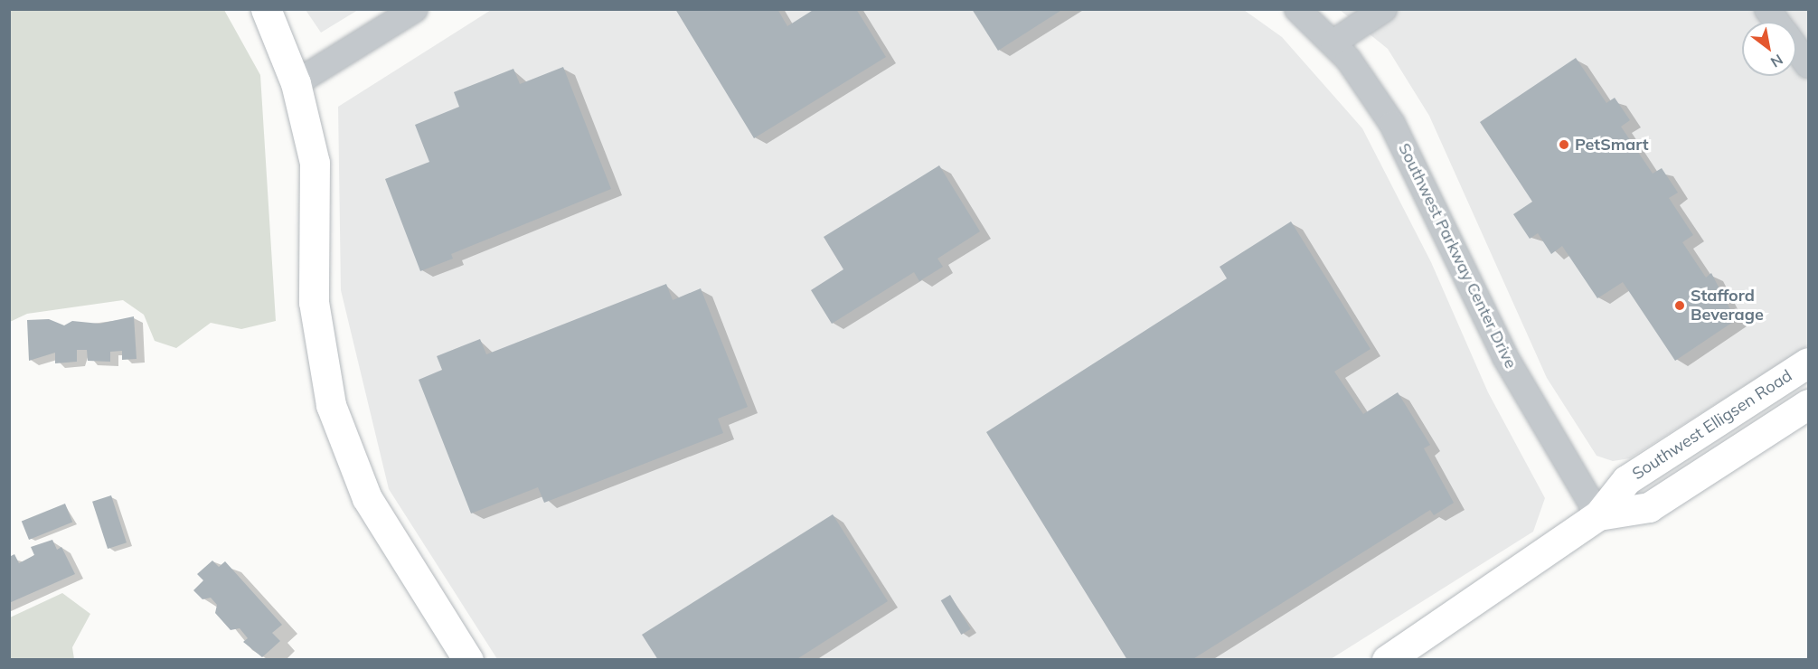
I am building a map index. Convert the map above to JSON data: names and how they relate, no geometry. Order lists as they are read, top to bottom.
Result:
{
  "streets": {
    "main road": ["Southwest Elligsen Road"],
    "street": ["Southwest Parkway Center Drive"]
  },
  "crossings": [
    ["Southwest Parkway Center Drive", "Southwest Elligsen Road"]
  ],
  "places": ["PetSmart", "Stafford Beverage"],
  "north": "bottom right"
}
